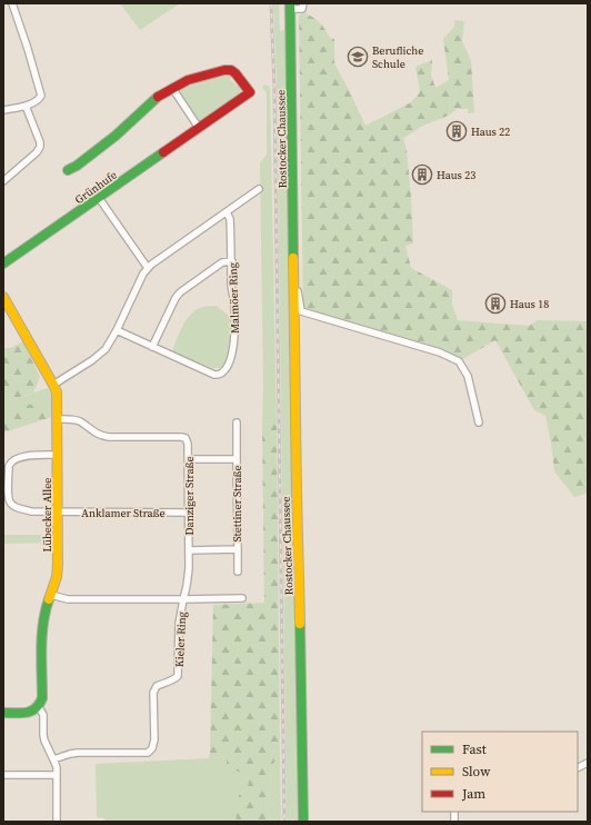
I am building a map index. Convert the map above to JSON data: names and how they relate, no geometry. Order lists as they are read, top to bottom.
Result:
{
  "streets": {
    "street": [
      "Rostocker Chaussee",
      "Grünhufe",
      "Malmöer Ring",
      "Danziger Straße",
      "Stettiner Straße",
      "Anklamer Straße",
      "Lübecker Allee",
      "Kieler Ring"
    ]
  },
  "crossings": [
    ["Danziger Straße", "Stettiner Straße"],
    ["Danziger Straße", "Anklamer Straße"],
    ["Danziger Straße", "Lübecker Allee"],
    ["Danziger Straße", "Kieler Ring"],
    ["Anklamer Straße", "Lübecker Allee"],
    ["Lübecker Allee", "Kieler Ring"]
  ],
  "places": {
    "school or university": ["Berufliche Schule"],
    "building": ["Haus 22", "Haus 23", "Haus 18"]
  },
  "legend": ["Fast", "Slow", "Jam"]
}
